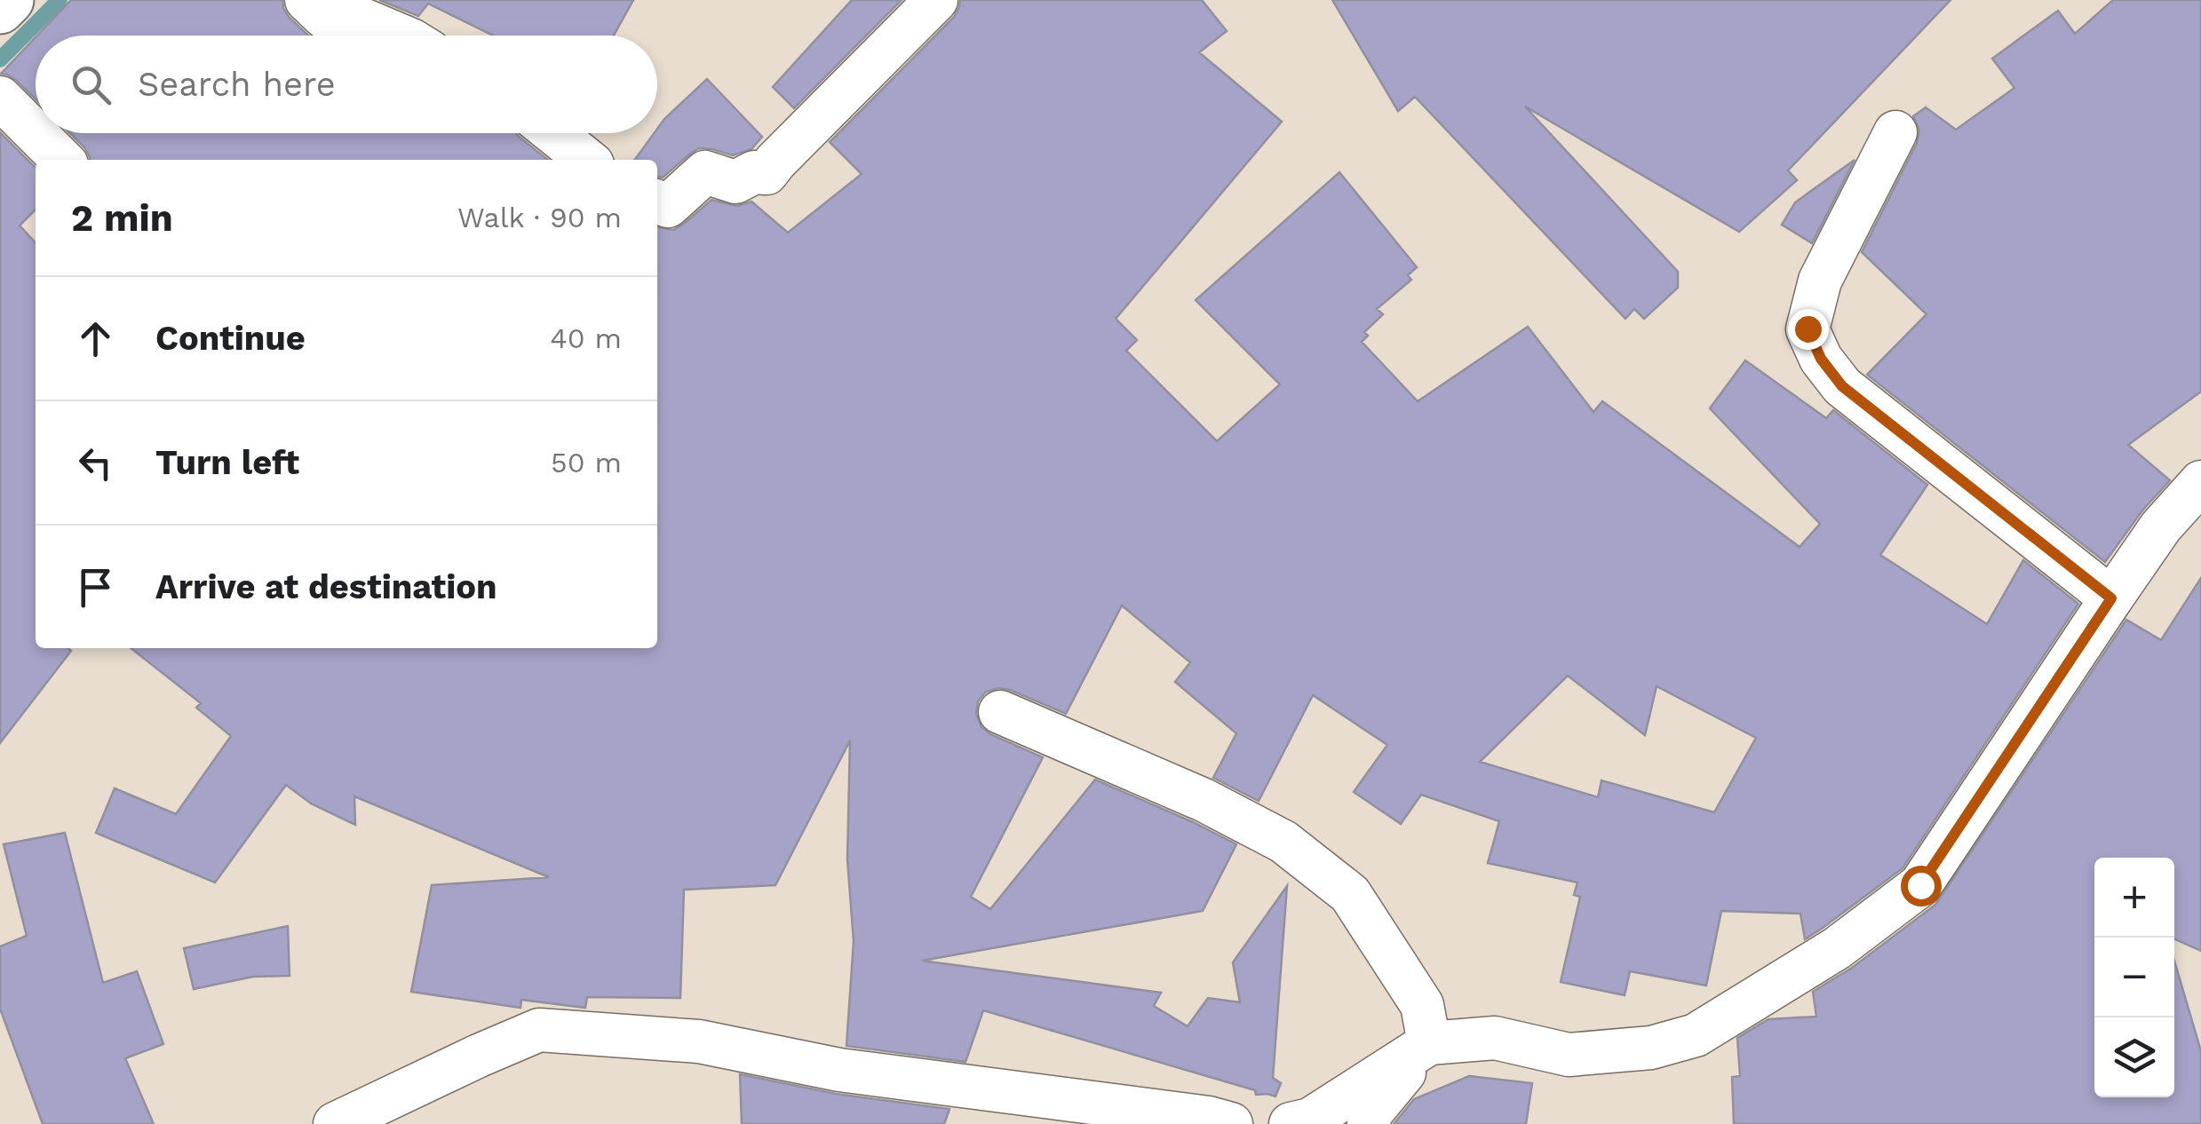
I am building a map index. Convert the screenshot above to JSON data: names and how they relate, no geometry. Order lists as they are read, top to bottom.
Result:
{
  "page": {
    "search": "Search here",
    "heading": ["2 min", "Walk · 90 m"],
    "list": [
      ["Continue", "40 m"],
      ["Turn left", "50 m"],
      "Arrive at destination"
    ],
    "map_buttons": ["+", "−"]
  }
}
